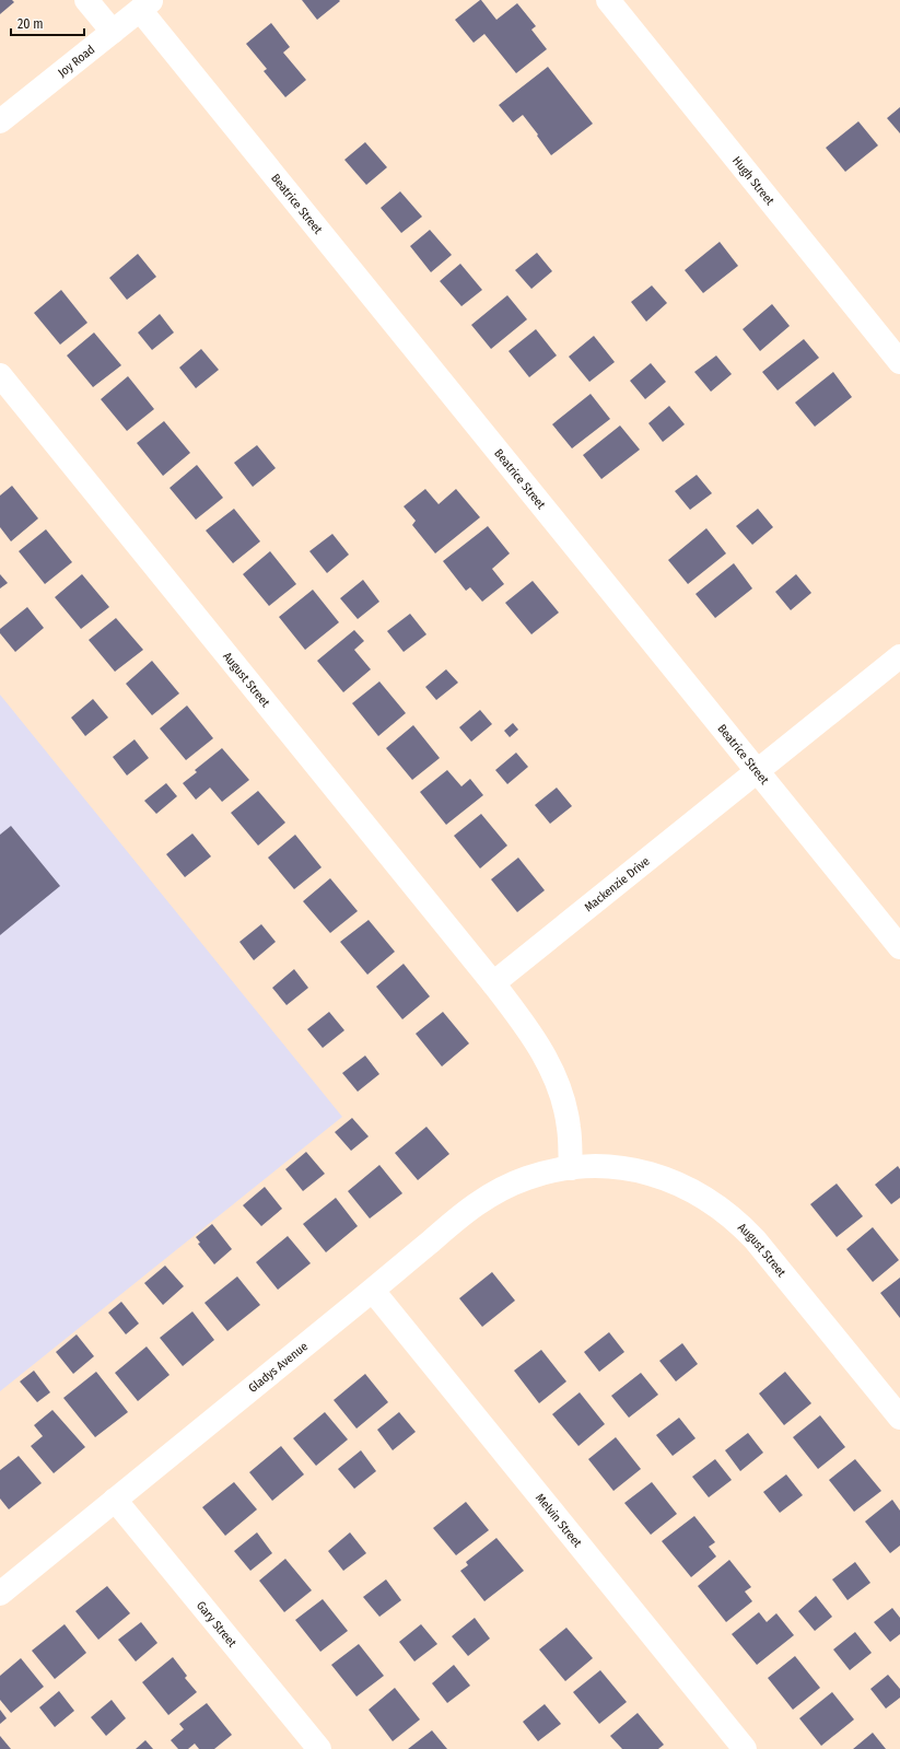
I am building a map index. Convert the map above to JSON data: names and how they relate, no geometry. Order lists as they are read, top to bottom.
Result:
{
  "streets": {
    "street": [
      "Joy Road",
      "Hugh Street",
      "Beatrice Street",
      "August Street",
      "Mackenzie Drive",
      "Gladys Avenue",
      "Melvin Street",
      "Gary Street"
    ]
  },
  "crossings": [
    ["Joy Road", "Beatrice Street"],
    ["Beatrice Street", "Mackenzie Drive"],
    ["August Street", "Mackenzie Drive"],
    ["August Street", "Gladys Avenue"],
    ["Gladys Avenue", "Melvin Street"],
    ["Gladys Avenue", "Gary Street"]
  ],
  "scale_bar": "20 m"
}
